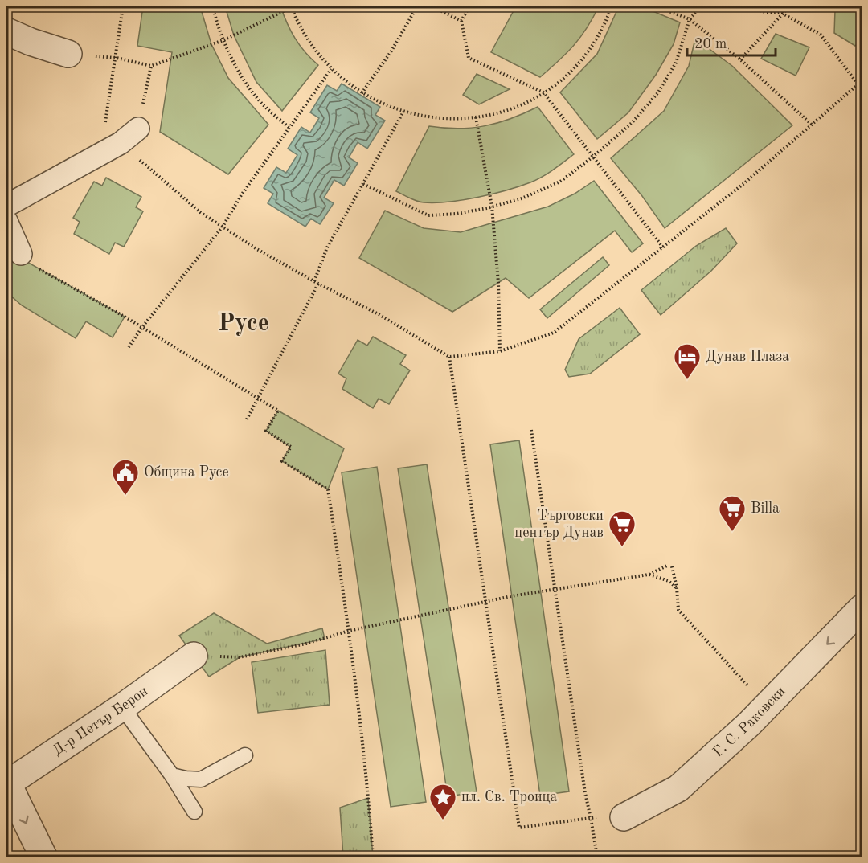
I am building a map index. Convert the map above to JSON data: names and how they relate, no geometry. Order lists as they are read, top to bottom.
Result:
{
  "streets": {
    "street": ["Д-р Петър Берон", "Г. С. Раковски"]
  },
  "one_way": ["Г. С. Раковски"],
  "districts": ["Русе"],
  "places": {
    "hotel": ["Дунав Плаза"],
    "public building": ["Община Русе"],
    "supermarket": ["Billa", "Tърговски център Дунав"],
    "place": ["пл. Св. Троица"]
  },
  "scale_bar": "20 m"
}
